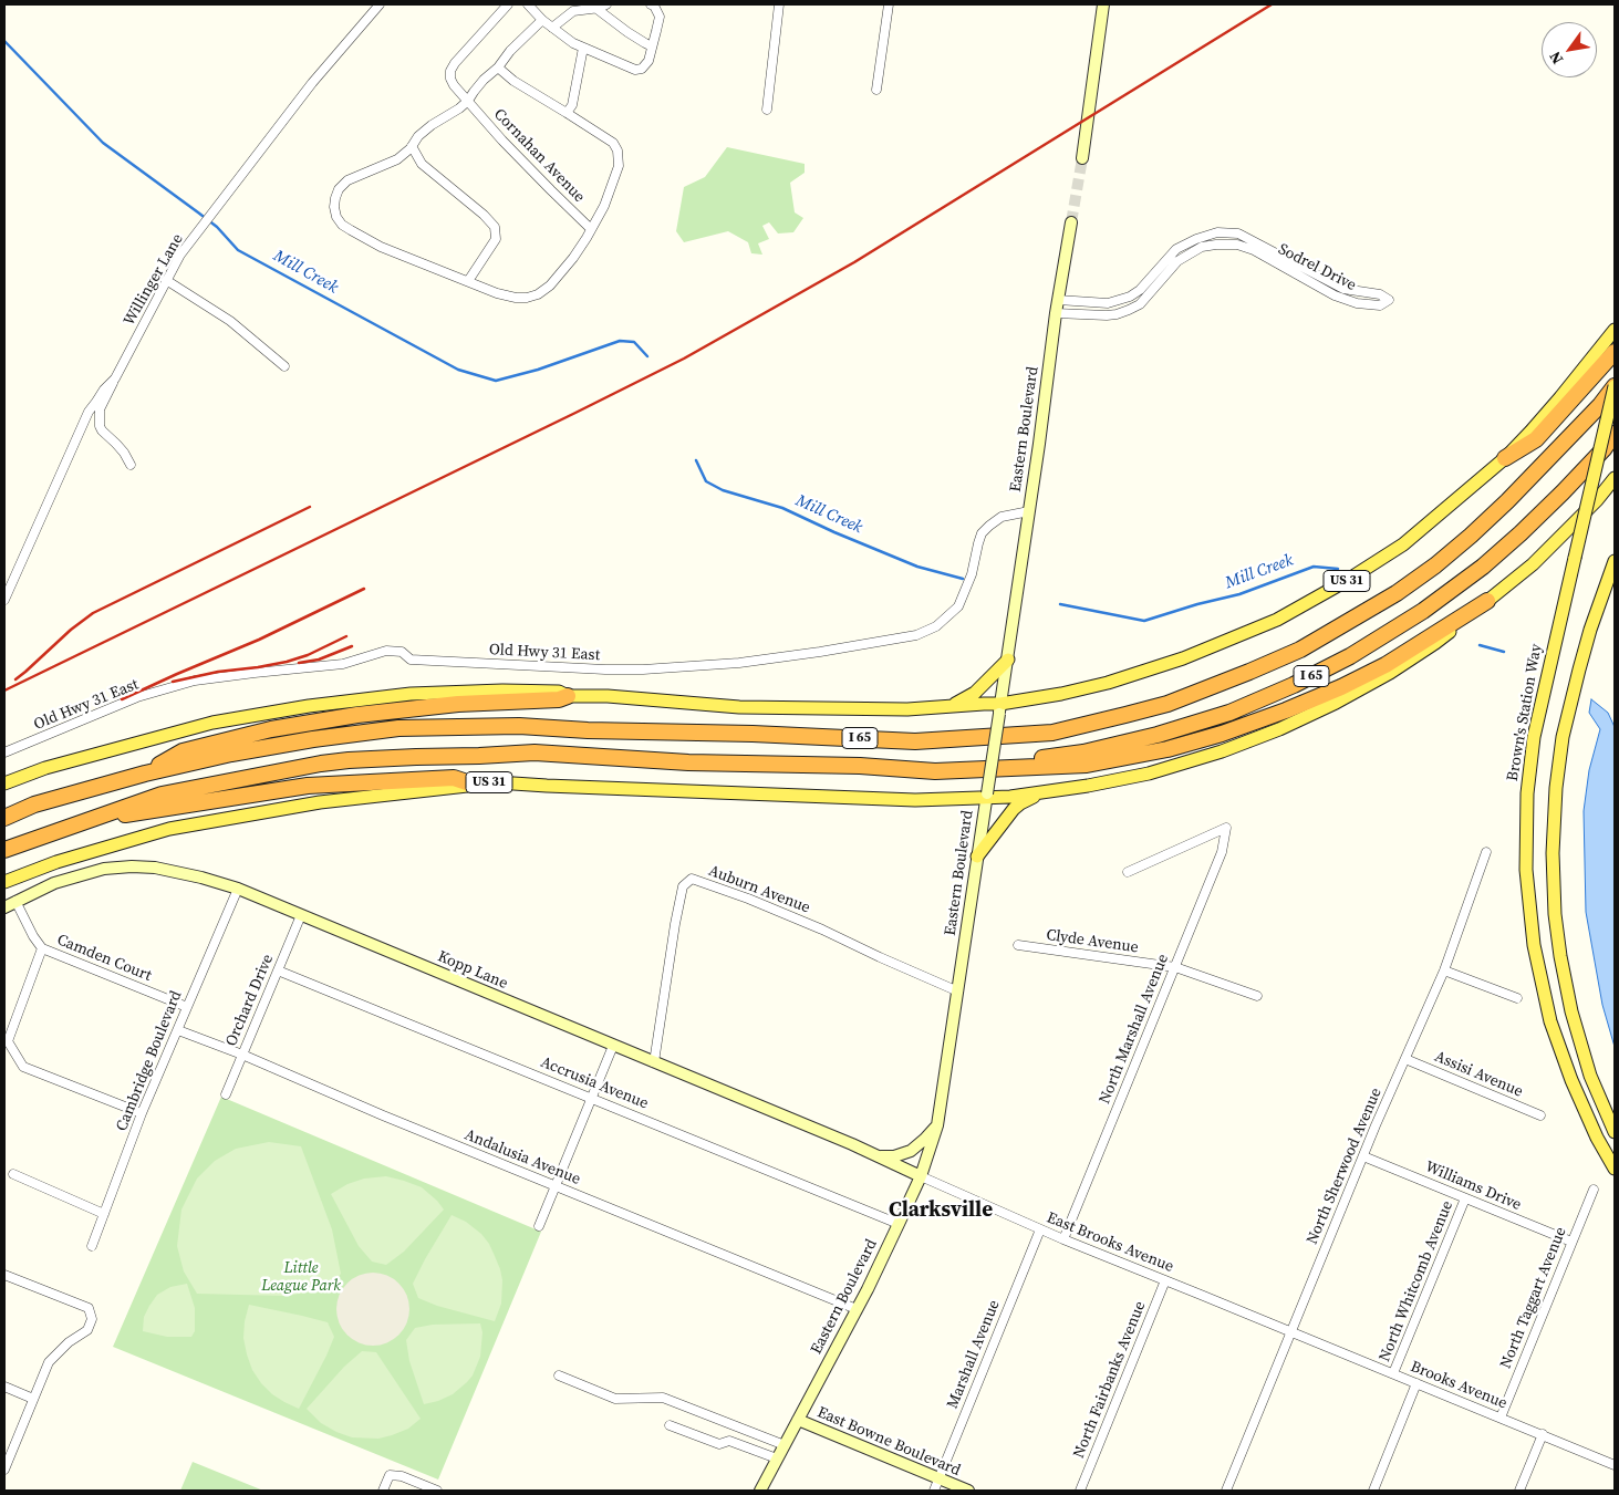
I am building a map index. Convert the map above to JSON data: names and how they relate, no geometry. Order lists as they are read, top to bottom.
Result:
{
  "streets": {
    "highway": ["I 65"],
    "main road": [
      "Eastern Boulevard",
      "US 31",
      "Brown's Station Way",
      "Kopp Lane",
      "East Bowne Boulevard"
    ],
    "street": [
      "Cornahan Avenue",
      "Sodrel Drive",
      "Willinger Lane",
      "Old Hwy 31 East",
      "Auburn Avenue",
      "Clyde Avenue",
      "Camden Court",
      "Orchard Drive",
      "North Marshall Avenue",
      "Cambridge Boulevard",
      "Assisi Avenue",
      "Accrusia Avenue",
      "Andalusia Avenue",
      "North Sherwood Avenue",
      "Williams Drive",
      "East Brooks Avenue",
      "North Whitcomb Avenue",
      "North Taggart Avenue",
      "Marshall Avenue",
      "North Fairbanks Avenue",
      "Brooks Avenue"
    ]
  },
  "crossings": [
    ["Sodrel Drive", "Eastern Boulevard"],
    ["Eastern Boulevard", "US 31"],
    ["Eastern Boulevard", "Old Hwy 31 East"],
    ["Eastern Boulevard", "Auburn Avenue"],
    ["Eastern Boulevard", "Kopp Lane"],
    ["Eastern Boulevard", "Accrusia Avenue"],
    ["Eastern Boulevard", "Andalusia Avenue"],
    ["Eastern Boulevard", "East Brooks Avenue"],
    ["Eastern Boulevard", "East Bowne Boulevard"],
    ["I 65", "Brown's Station Way"],
    ["Auburn Avenue", "Kopp Lane"],
    ["Clyde Avenue", "North Marshall Avenue"],
    ["Camden Court", "Cambridge Boulevard"],
    ["Kopp Lane", "Orchard Drive"],
    ["Kopp Lane", "Cambridge Boulevard"],
    ["Kopp Lane", "East Brooks Avenue"],
    ["Orchard Drive", "Accrusia Avenue"],
    ["Orchard Drive", "Andalusia Avenue"],
    ["North Marshall Avenue", "East Brooks Avenue"],
    ["Cambridge Boulevard", "Andalusia Avenue"],
    ["Assisi Avenue", "North Sherwood Avenue"],
    ["North Sherwood Avenue", "Williams Drive"],
    ["North Sherwood Avenue", "East Brooks Avenue"],
    ["North Sherwood Avenue", "Brooks Avenue"],
    ["Williams Drive", "North Whitcomb Avenue"],
    ["Williams Drive", "North Taggart Avenue"],
    ["East Brooks Avenue", "Marshall Avenue"],
    ["East Brooks Avenue", "North Fairbanks Avenue"],
    ["East Brooks Avenue", "Brooks Avenue"],
    ["North Whitcomb Avenue", "Brooks Avenue"],
    ["North Taggart Avenue", "Brooks Avenue"],
    ["Marshall Avenue", "East Bowne Boulevard"]
  ],
  "districts": ["Clarksville"],
  "water": ["Mill Creek"],
  "parks": ["Little League Park"],
  "north": "bottom left"
}
